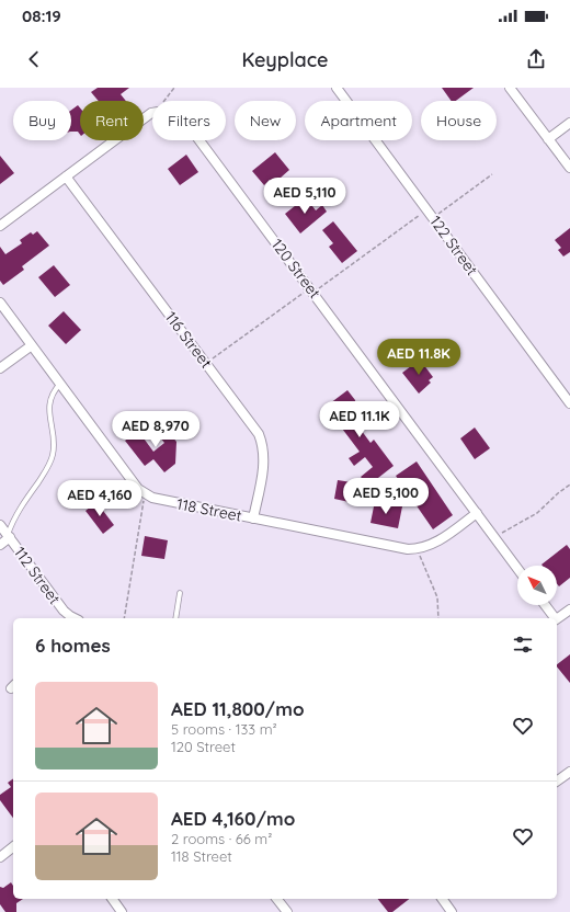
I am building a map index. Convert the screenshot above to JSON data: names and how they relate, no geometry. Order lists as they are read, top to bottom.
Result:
{
  "streets": {
    "street": [
      "122 Street",
      "120 Street",
      "116 Street",
      "118 Street",
      "112 Street"
    ]
  },
  "crossings": [
    ["120 Street", "118 Street"],
    ["116 Street", "118 Street"]
  ],
  "north": "top left",
  "page": {
    "status": "08:19",
    "header": "Keyplace",
    "chip": [
      "Buy",
      "Rent",
      "Filters",
      "New",
      "Apartment",
      "House"
    ],
    "price": [
      "AED 5,110",
      "AED 11.8K",
      "AED 11.1K",
      "AED 8,970",
      "AED 5,100",
      "AED 4,160"
    ],
    "heading": "6 homes",
    "list": [
      {
        "name": "AED 11,800/mo",
        "note": "5 rooms · 133 m² · 120 Street"
      },
      {
        "name": "AED 4,160/mo",
        "note": "2 rooms · 66 m² · 118 Street"
      }
    ]
  }
}
